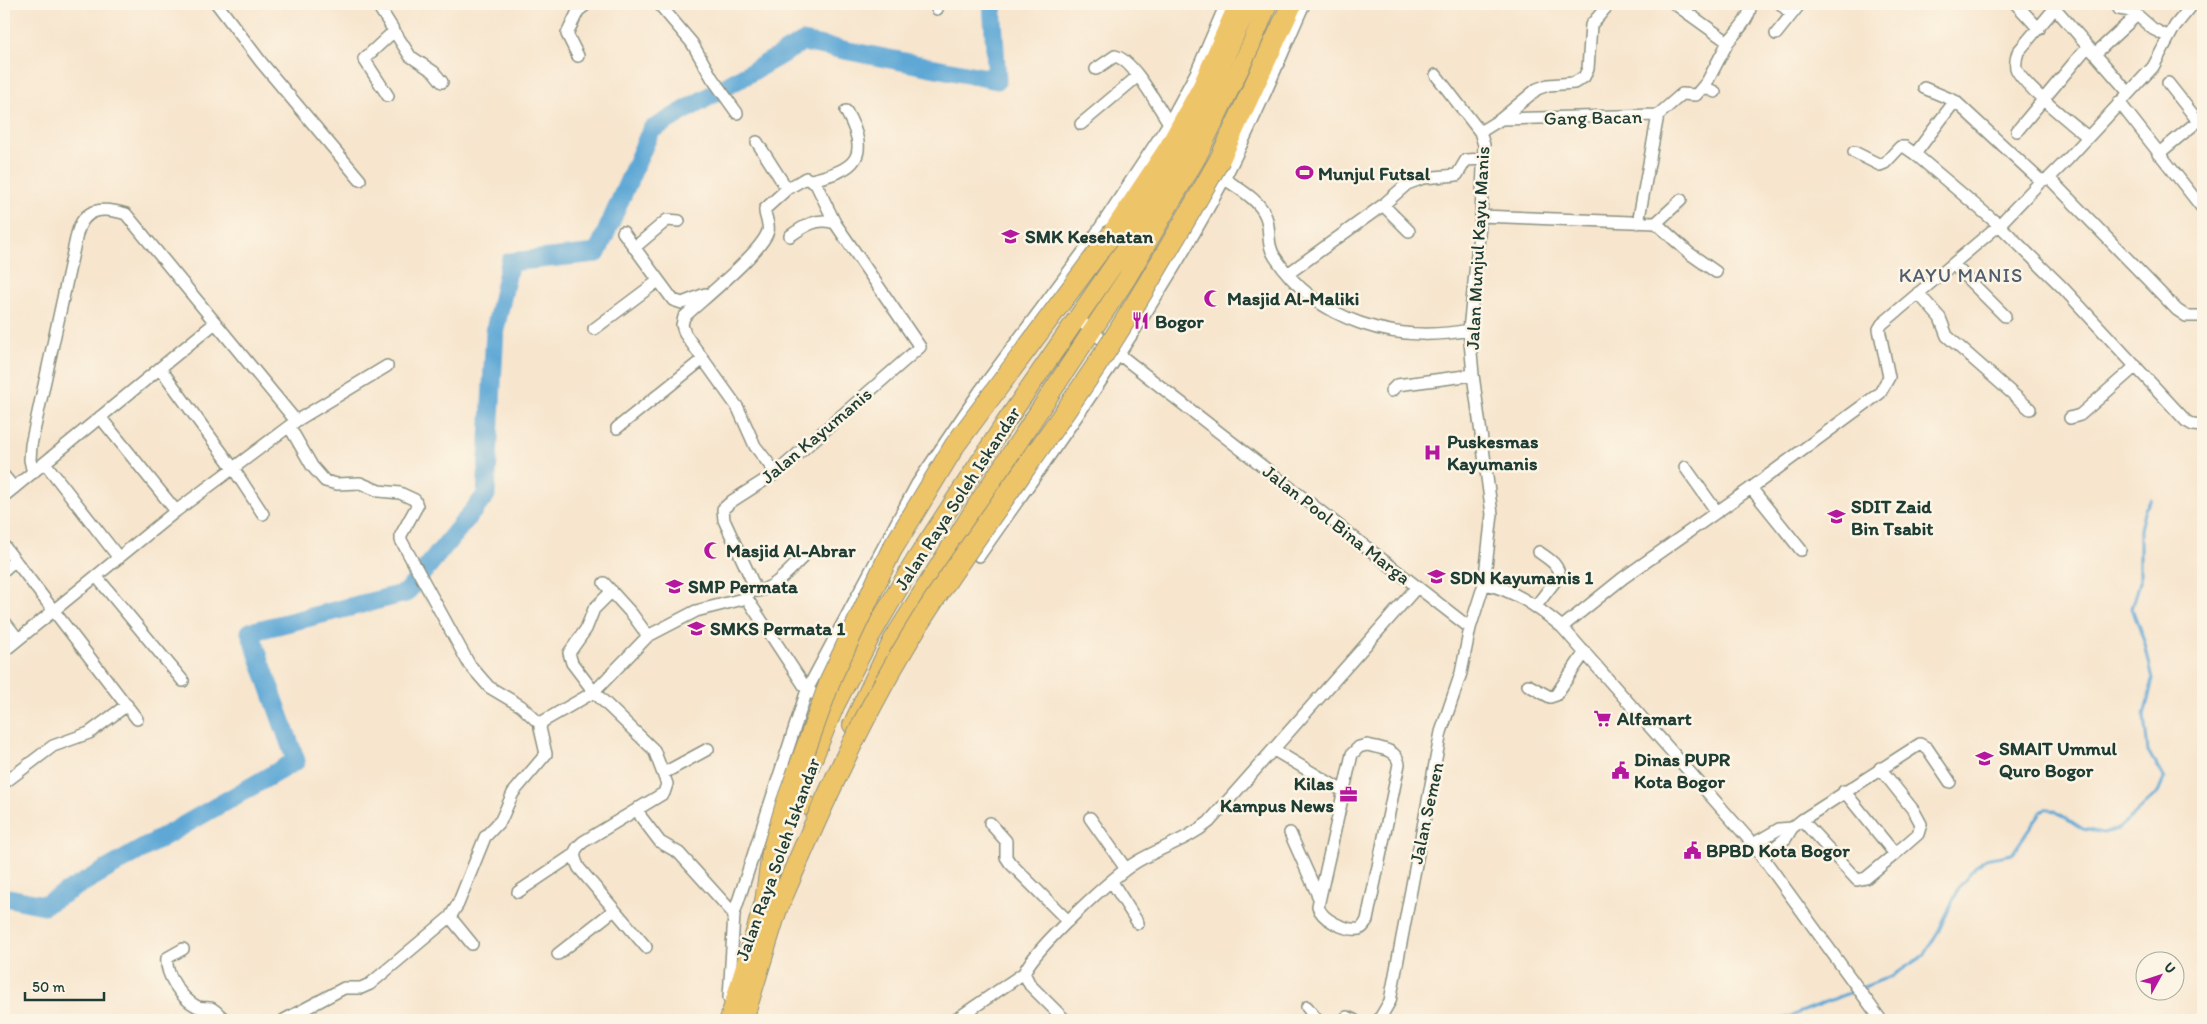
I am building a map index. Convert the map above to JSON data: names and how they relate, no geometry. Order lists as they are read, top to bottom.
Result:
{
  "streets": {
    "highway": ["Jalan Raya Soleh Iskandar"],
    "street": [
      "Gang Bacan",
      "Jalan Munjul Kayu Manis",
      "Jalan Kayumanis",
      "Jalan Pool Bina Marga",
      "Jalan Semen"
    ]
  },
  "crossings": [
    ["Jalan Raya Soleh Iskandar", "Jalan Pool Bina Marga"],
    ["Jalan Pool Bina Marga", "Jalan Semen"]
  ],
  "districts": ["KAYU MANIS"],
  "places": {
    "sports": ["Munjul Futsal"],
    "school or university": [
      "SMK Kesehatan",
      "SDIT Zaid Bin Tsabit",
      "SDN Kayumanis 1",
      "SMP Permata",
      "SMKS Permata 1",
      "SMAIT Ummul Quro Bogor"
    ],
    "mosque": ["Masjid Al-Maliki", "Masjid Al-Abrar"],
    "restaurant": ["Bogor"],
    "hospital": ["Puskesmas Kayumanis"],
    "supermarket": ["Alfamart"],
    "public building": ["Dinas PUPR Kota Bogor", "BPBD Kota Bogor"],
    "office": ["Kilas Kampus News"]
  },
  "scale_bar": "50 m",
  "north": "top right"
}
